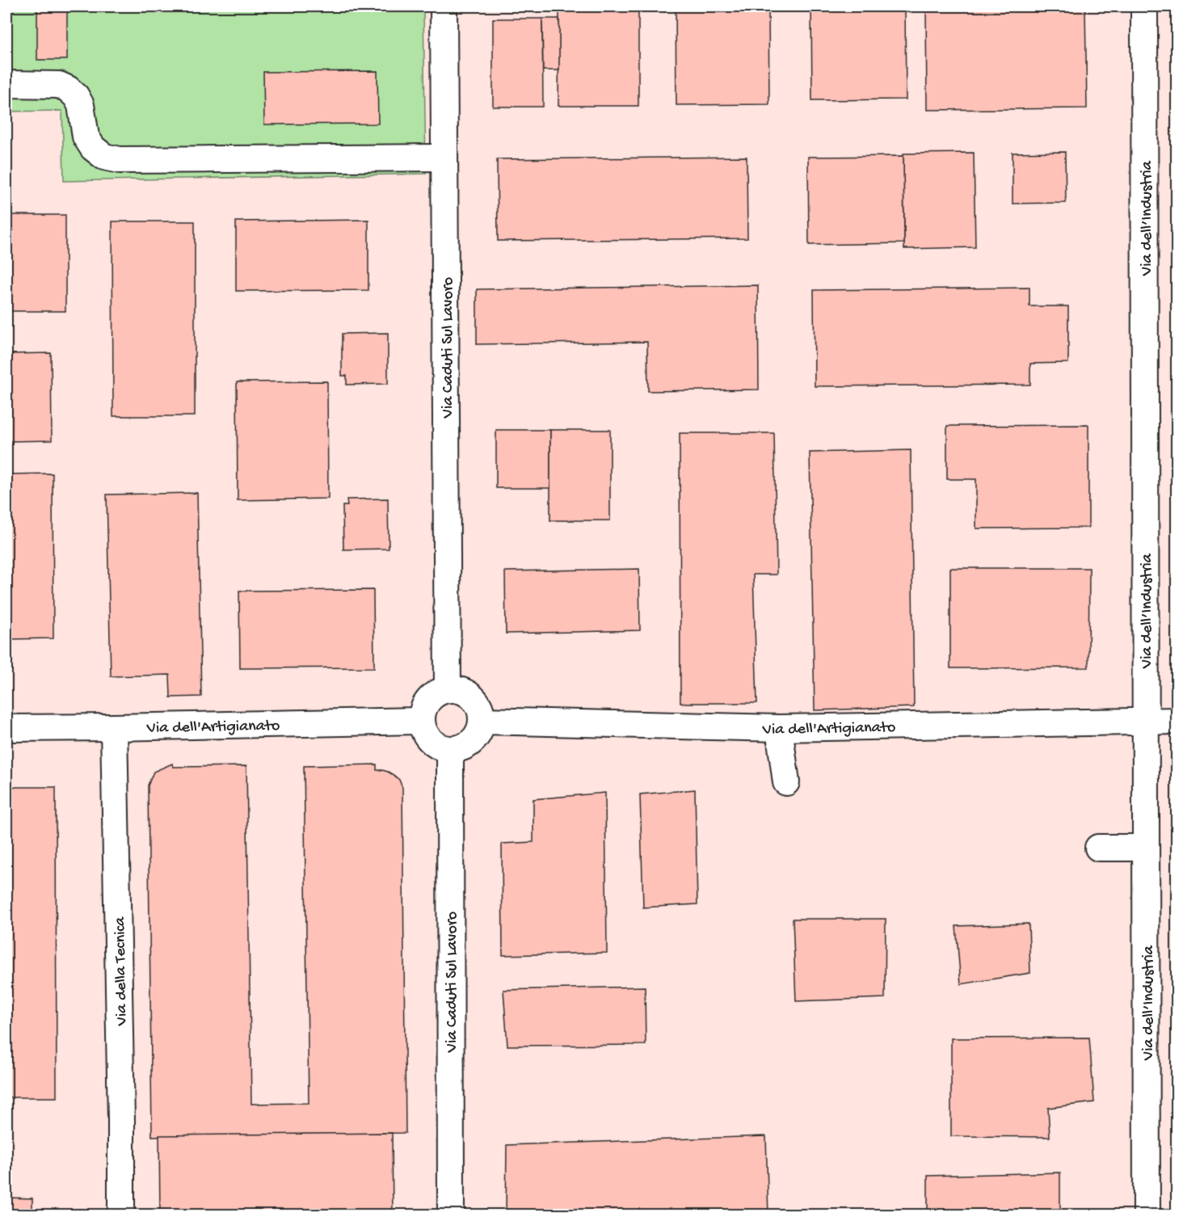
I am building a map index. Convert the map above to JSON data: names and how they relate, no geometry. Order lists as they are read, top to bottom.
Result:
{
  "streets": {
    "street": [
      "Via dell’Industria",
      "Via Caduti Sul Lavoro",
      "Via dell'Artigianato",
      "Via della Tecnica"
    ]
  },
  "crossings": [
    ["Via dell’Industria", "Via dell'Artigianato"],
    ["Via Caduti Sul Lavoro", "Via dell'Artigianato"],
    ["Via dell'Artigianato", "Via della Tecnica"]
  ]
}
